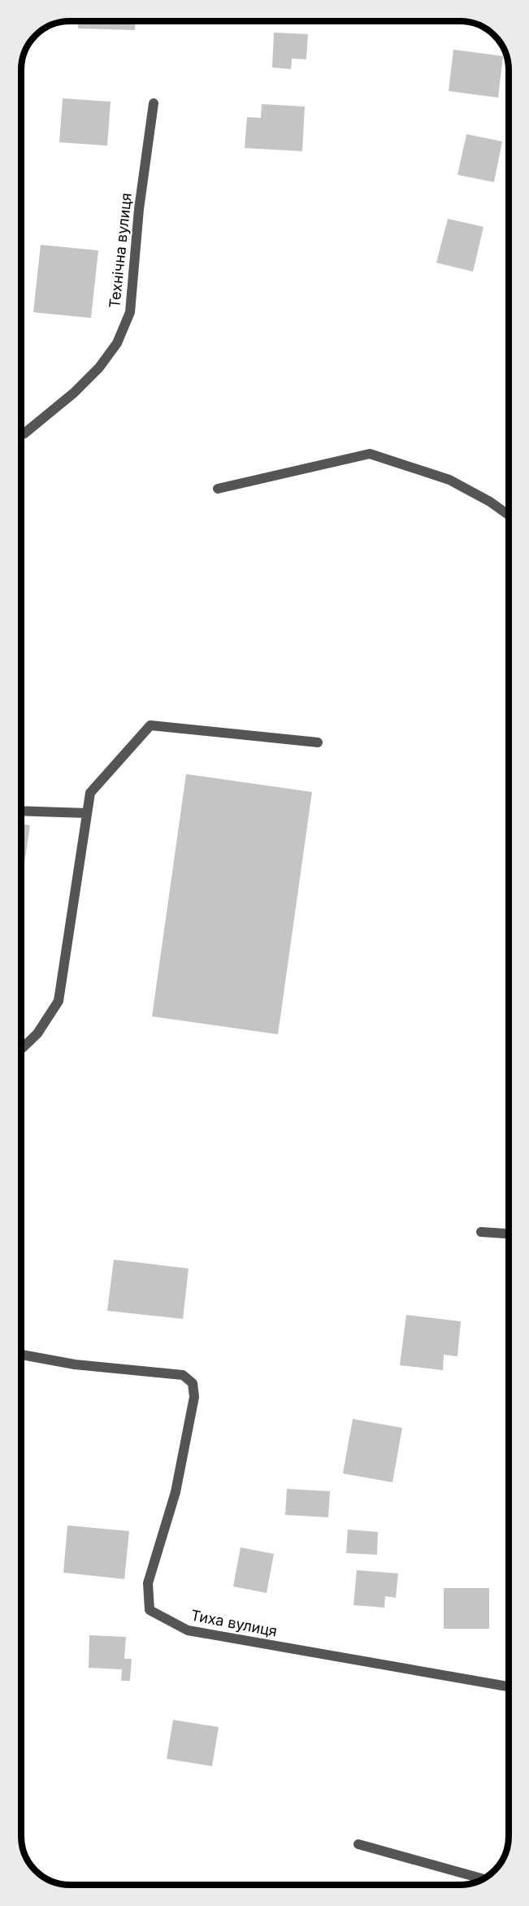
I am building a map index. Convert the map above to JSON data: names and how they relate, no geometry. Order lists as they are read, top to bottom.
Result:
{
  "streets": {
    "street": ["Технічна вулиця", "Тиха вулиця"]
  }
}
